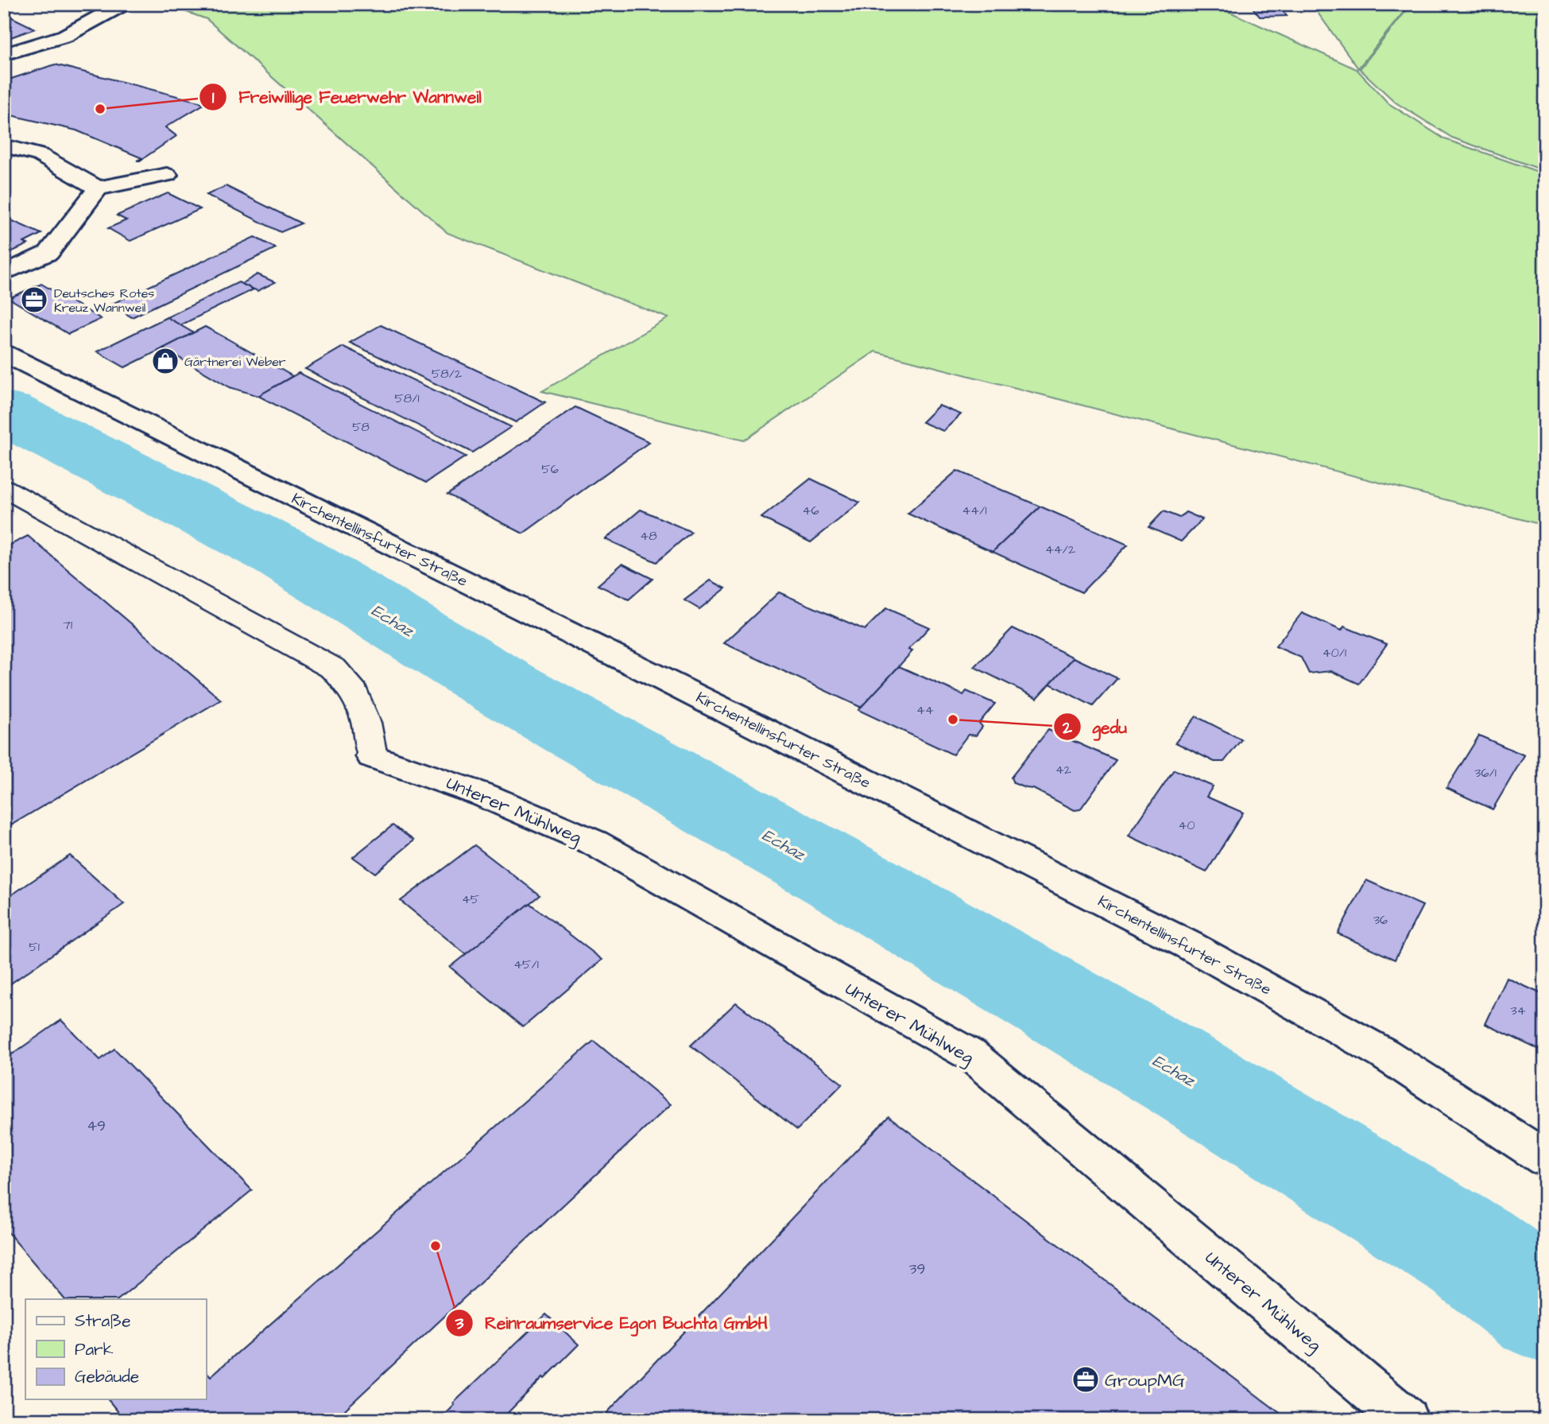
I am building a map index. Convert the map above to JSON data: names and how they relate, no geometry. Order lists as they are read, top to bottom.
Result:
{
  "streets": {
    "main road": ["Kirchentellinsfurter Straße", "Unterer Mühlweg"]
  },
  "water": ["Echaz"],
  "places": {
    "other": ["Freiwillige Feuerwehr Wannweil", "gedu", "Reinraumservice Egon Buchta GmbH"],
    "office": ["Deutsches Rotes Kreuz Wannweil", "GroupMG"],
    "shop": ["Gärtnerei Weber"]
  },
  "house_numbers": [
    "58/2",
    "58/1",
    "58",
    "56",
    "46",
    "44/1",
    "48",
    "44/2",
    "71",
    "40/1",
    "44",
    "42",
    "36/1",
    "40",
    "45",
    "36",
    "51",
    "45/1",
    "34",
    "49",
    "39"
  ],
  "legend": ["Straße", "Park", "Gebäude"]
}
